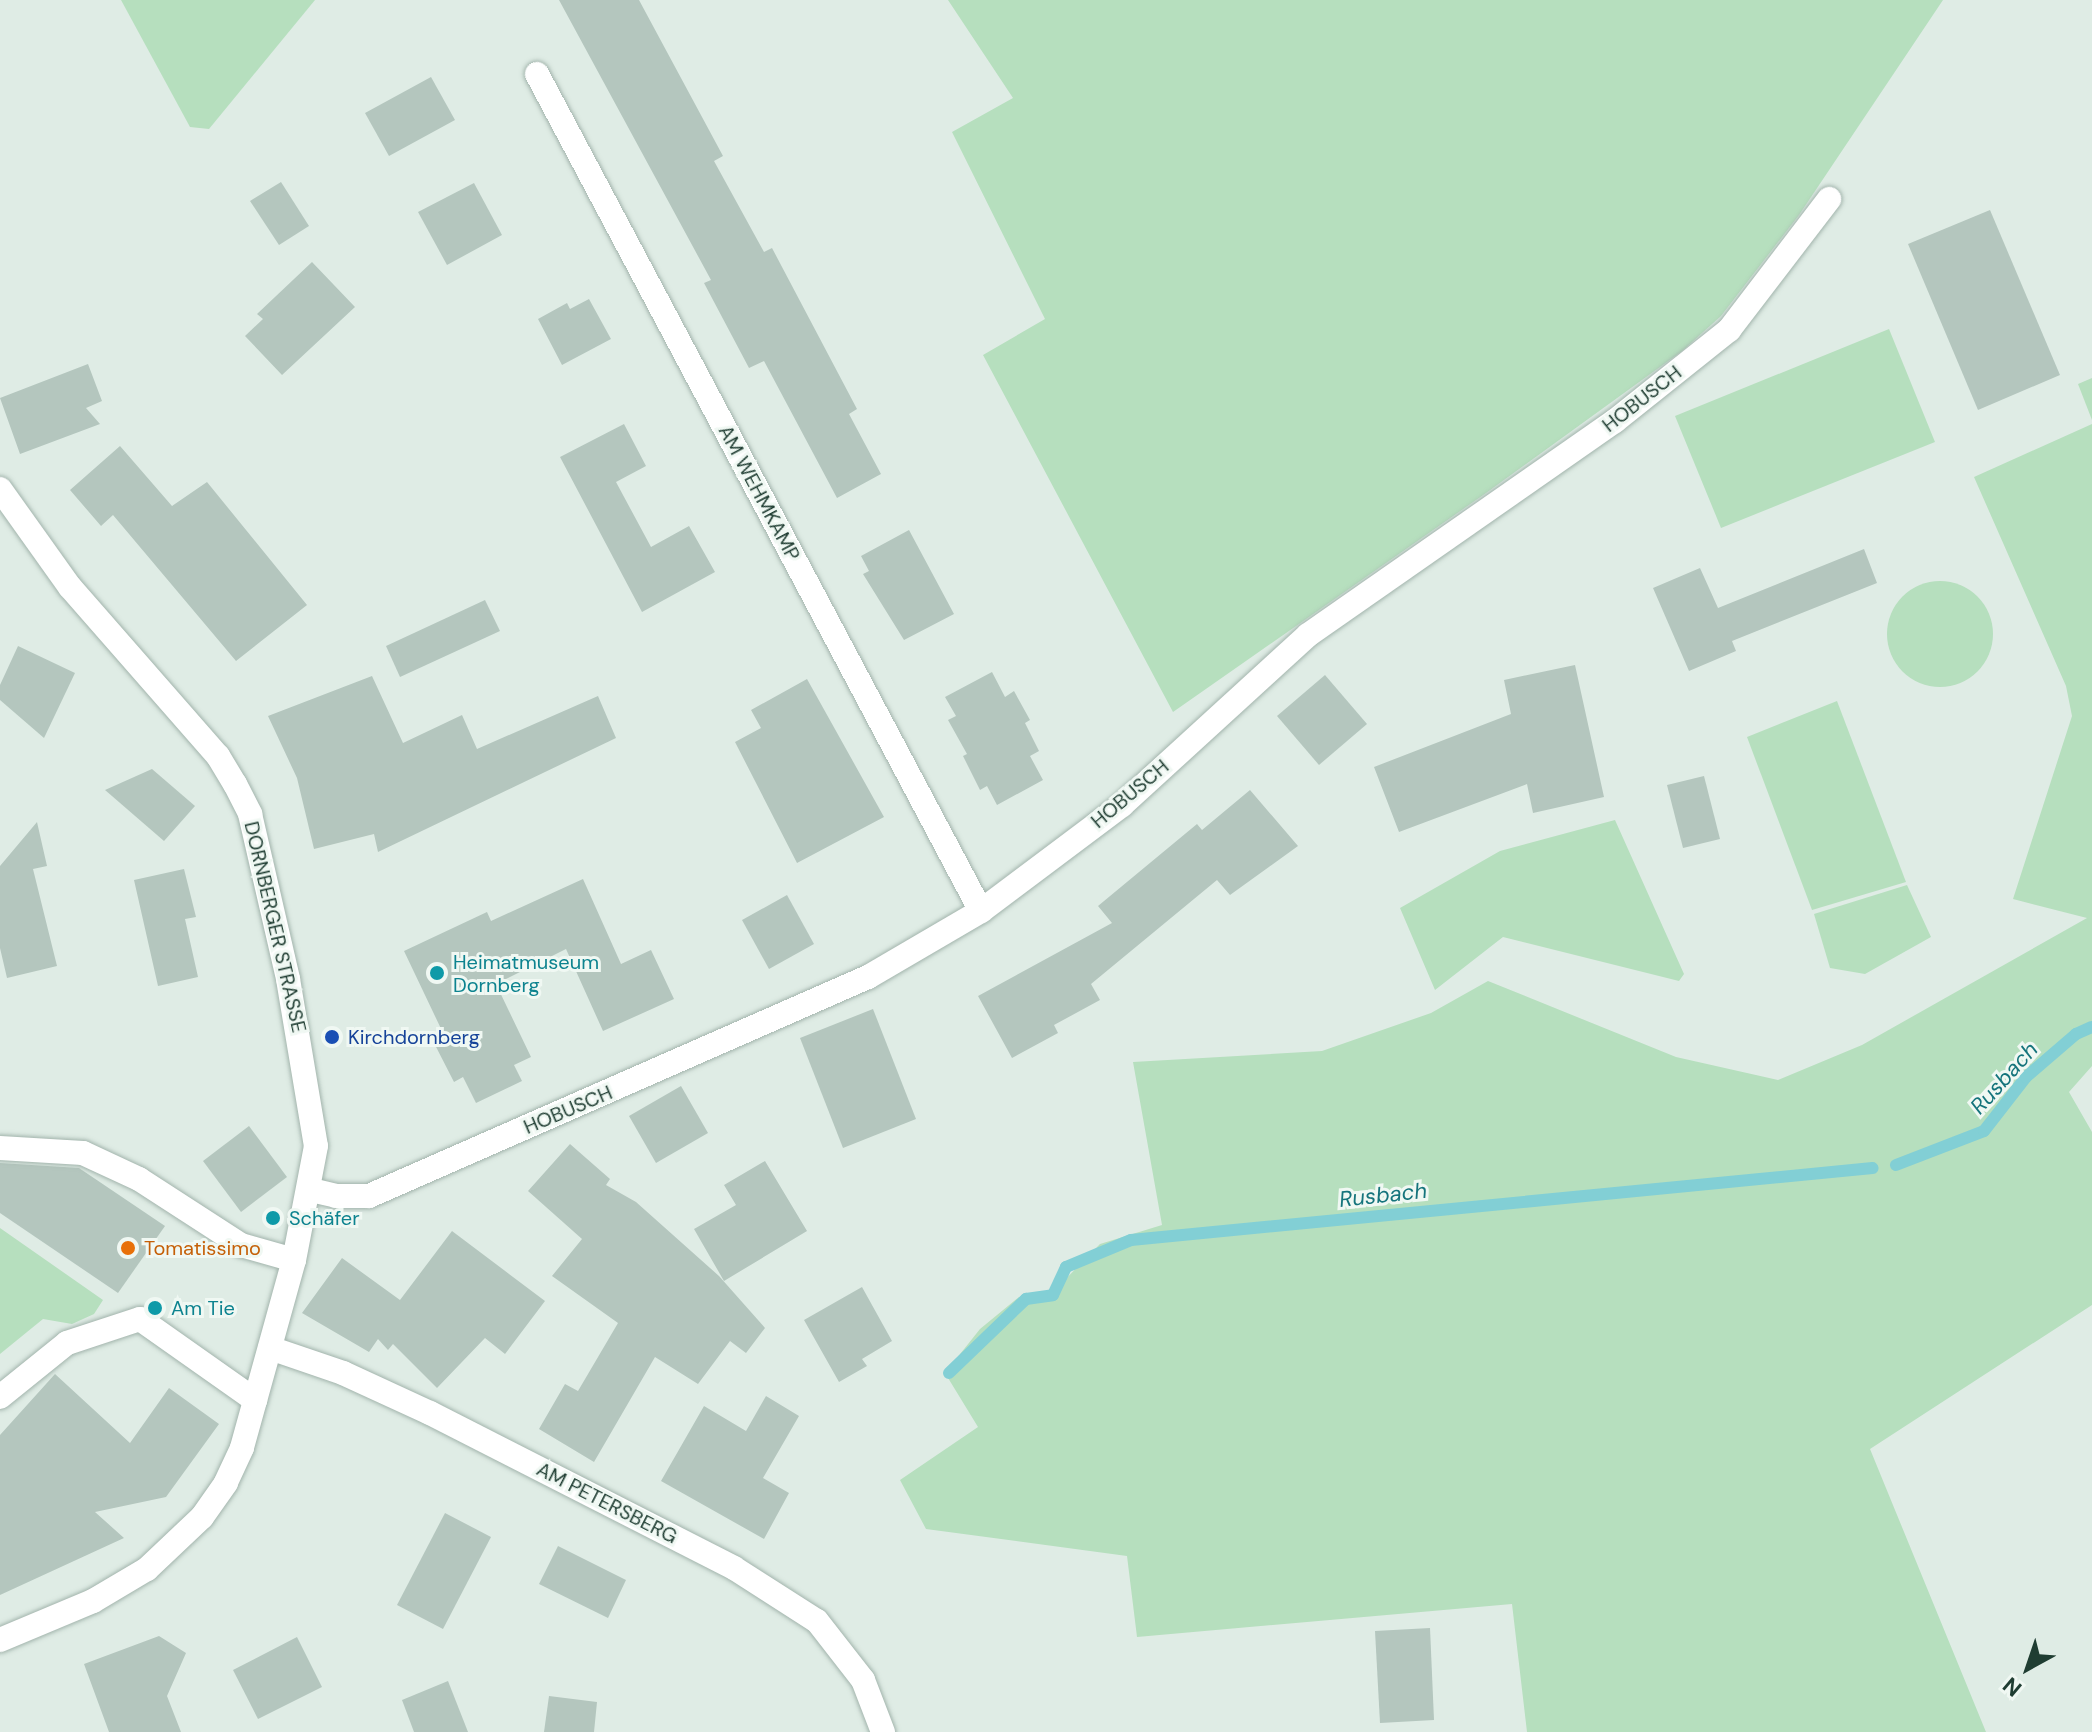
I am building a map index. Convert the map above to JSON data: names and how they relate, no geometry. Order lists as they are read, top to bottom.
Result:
{
  "streets": {
    "street": [
      "HOBUSCH",
      "AM WEHMKAMP",
      "DORNBERGER STRASSE",
      "AM PETERSBERG"
    ]
  },
  "crossings": [
    ["HOBUSCH", "AM WEHMKAMP"],
    ["HOBUSCH", "DORNBERGER STRASSE"],
    ["DORNBERGER STRASSE", "AM PETERSBERG"]
  ],
  "water": ["Rusbach"],
  "places": [
    "Heimatmuseum Dornberg",
    "Kirchdornberg",
    "Schäfer",
    "Tomatissimo",
    "Am Tie"
  ],
  "north": "bottom left"
}
